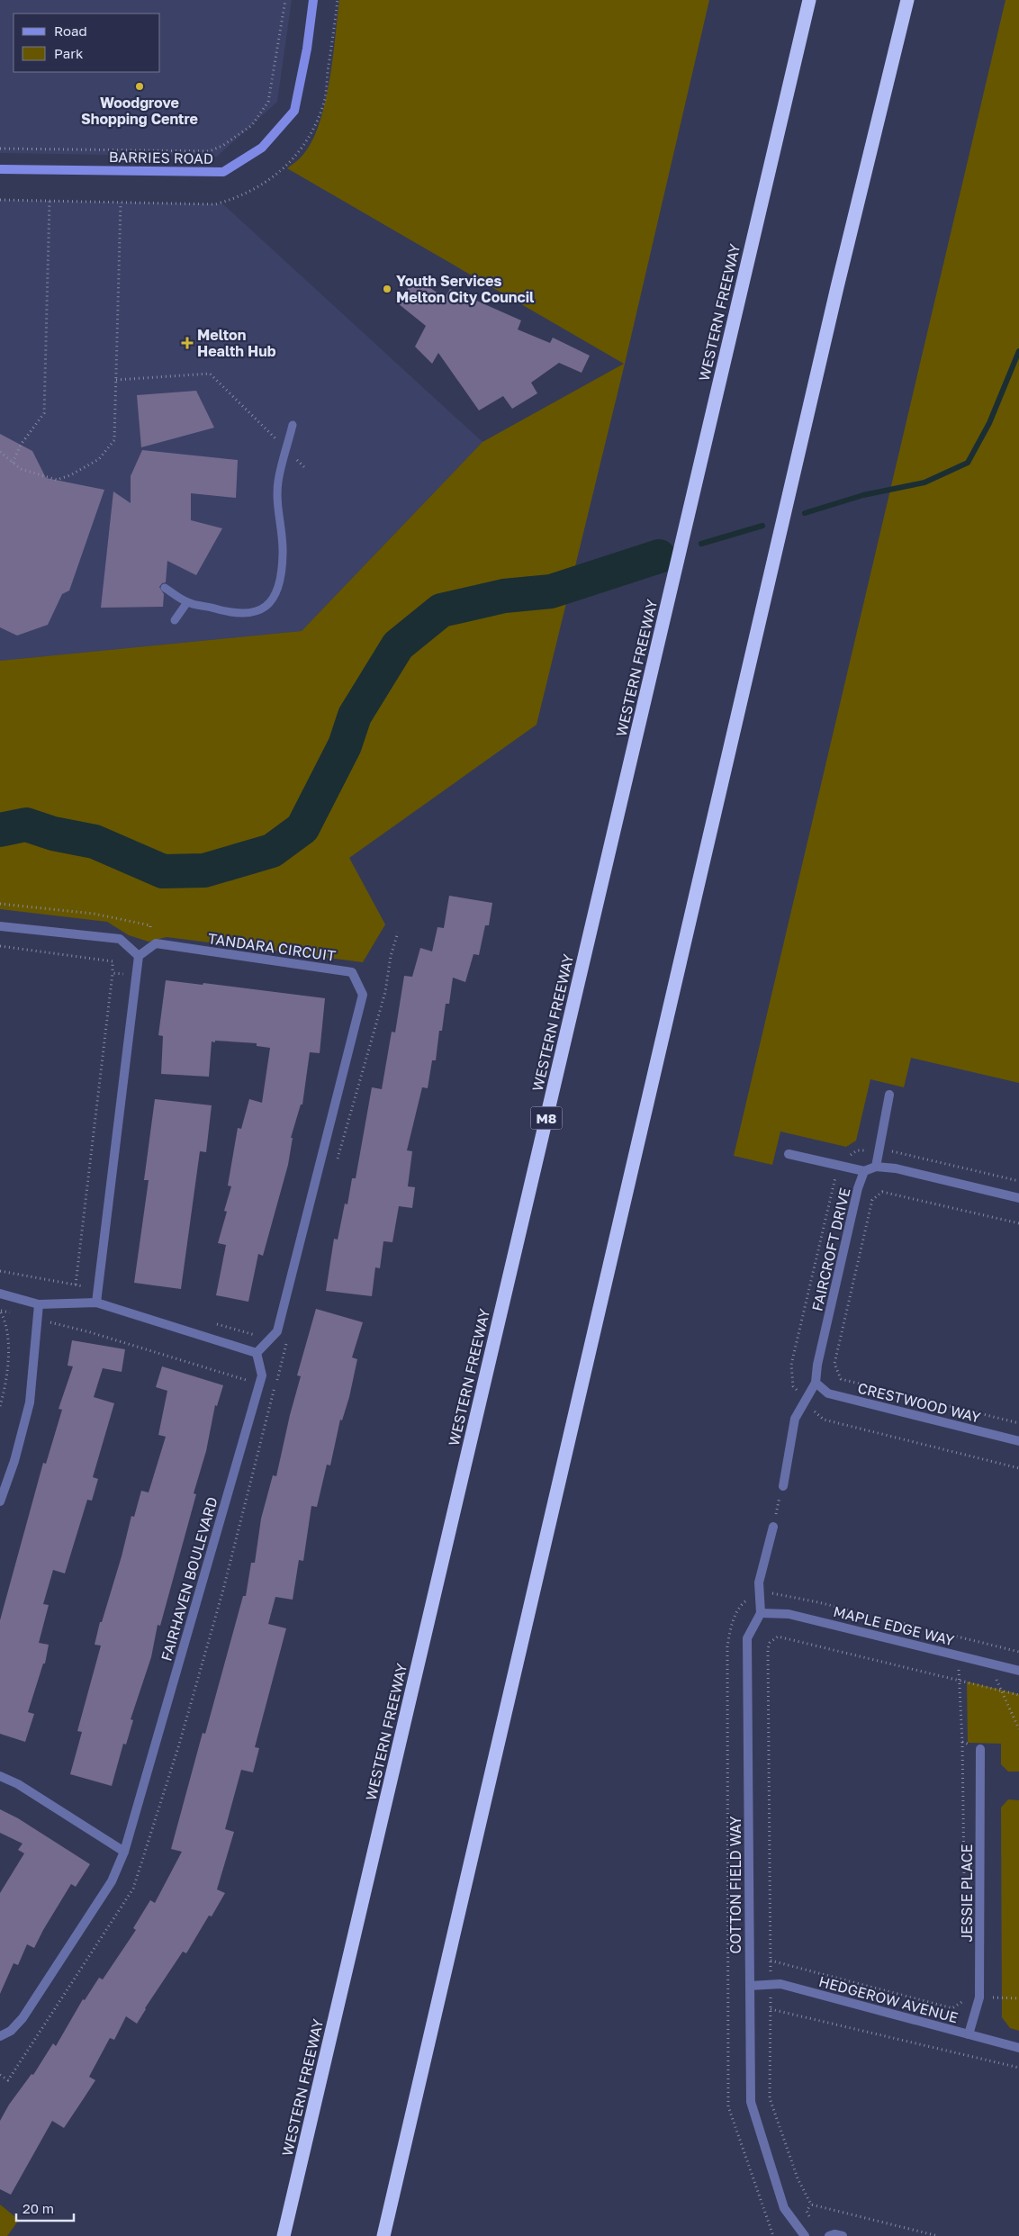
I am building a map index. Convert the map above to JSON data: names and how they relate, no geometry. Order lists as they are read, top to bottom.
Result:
{
  "streets": {
    "highway": ["WESTERN FREEWAY", "M8"],
    "street": [
      "BARRIES ROAD",
      "TANDARA CIRCUIT",
      "FAIRCROFT DRIVE",
      "CRESTWOOD WAY",
      "FAIRHAVEN BOULEVARD",
      "MAPLE EDGE WAY",
      "COTTON FIELD WAY",
      "JESSIE PLACE",
      "HEDGEROW AVENUE"
    ]
  },
  "crossings": [
    ["TANDARA CIRCUIT", "FAIRHAVEN BOULEVARD"],
    ["FAIRCROFT DRIVE", "CRESTWOOD WAY"],
    ["MAPLE EDGE WAY", "COTTON FIELD WAY"],
    ["COTTON FIELD WAY", "HEDGEROW AVENUE"],
    ["JESSIE PLACE", "HEDGEROW AVENUE"]
  ],
  "places": {
    "other": ["Woodgrove Shopping Centre", "Youth Services Melton City Council"],
    "health": ["Melton Health Hub"]
  },
  "legend": ["Road", "Park"],
  "scale_bar": "20 m"
}
